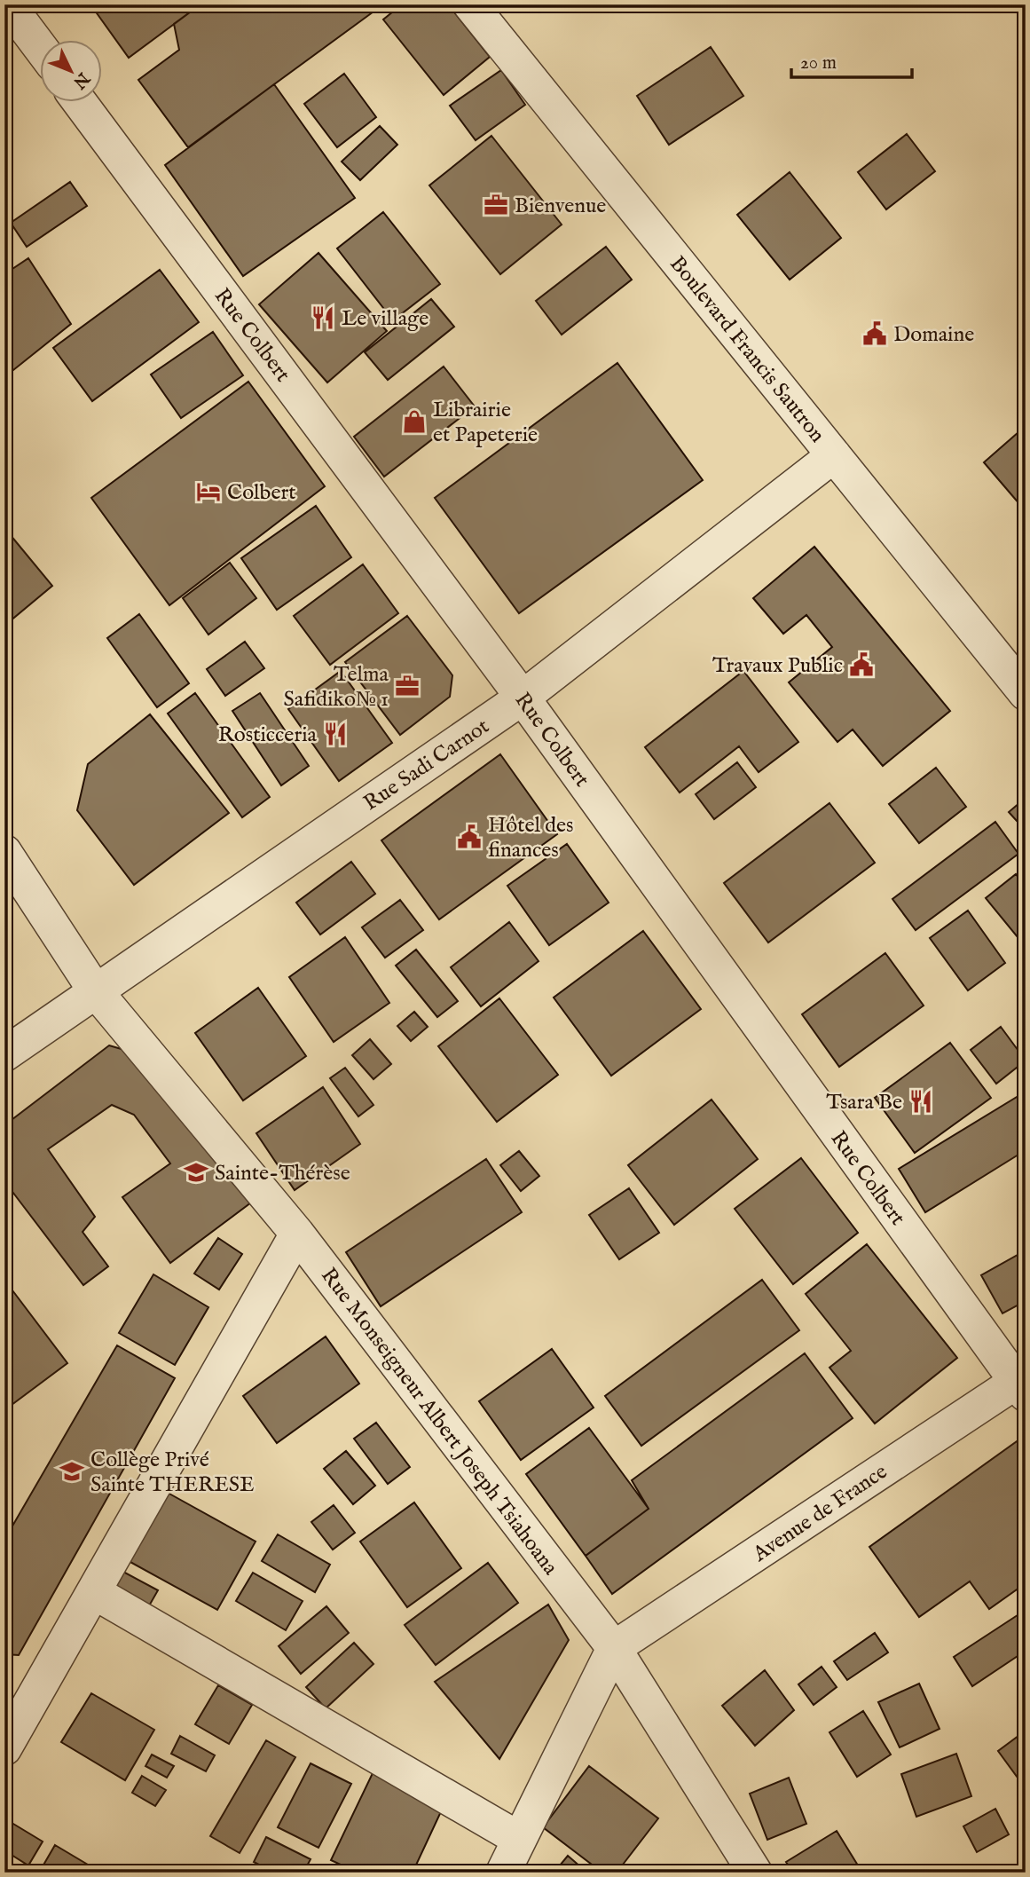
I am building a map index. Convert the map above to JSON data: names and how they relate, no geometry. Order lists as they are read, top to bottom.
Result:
{
  "streets": {
    "street": [
      "Rue Colbert",
      "Boulevard Francis Sautron",
      "Rue Sadi Carnot",
      "Rue Monseigneur Albert Joseph Tsiahoana",
      "Avenue de France"
    ]
  },
  "crossings": [
    ["Rue Colbert", "Rue Sadi Carnot"],
    ["Rue Colbert", "Avenue de France"],
    ["Boulevard Francis Sautron", "Rue Sadi Carnot"],
    ["Rue Sadi Carnot", "Rue Monseigneur Albert Joseph Tsiahoana"],
    ["Rue Monseigneur Albert Joseph Tsiahoana", "Avenue de France"]
  ],
  "places": {
    "office": ["Bienvenue", "Telma Safidiko№ 1"],
    "restaurant": ["Le village", "Rosticceria", "Tsara Be"],
    "public building": ["Domaine", "Travaux Public", "Hôtel des finances"],
    "shop": ["Librairie et Papeterie"],
    "hotel": ["Colbert"],
    "school or university": ["Sainte-Thérèse", "Collège Privé Sainte THERESE"]
  },
  "scale_bar": "20 m",
  "north": "bottom right"
}
